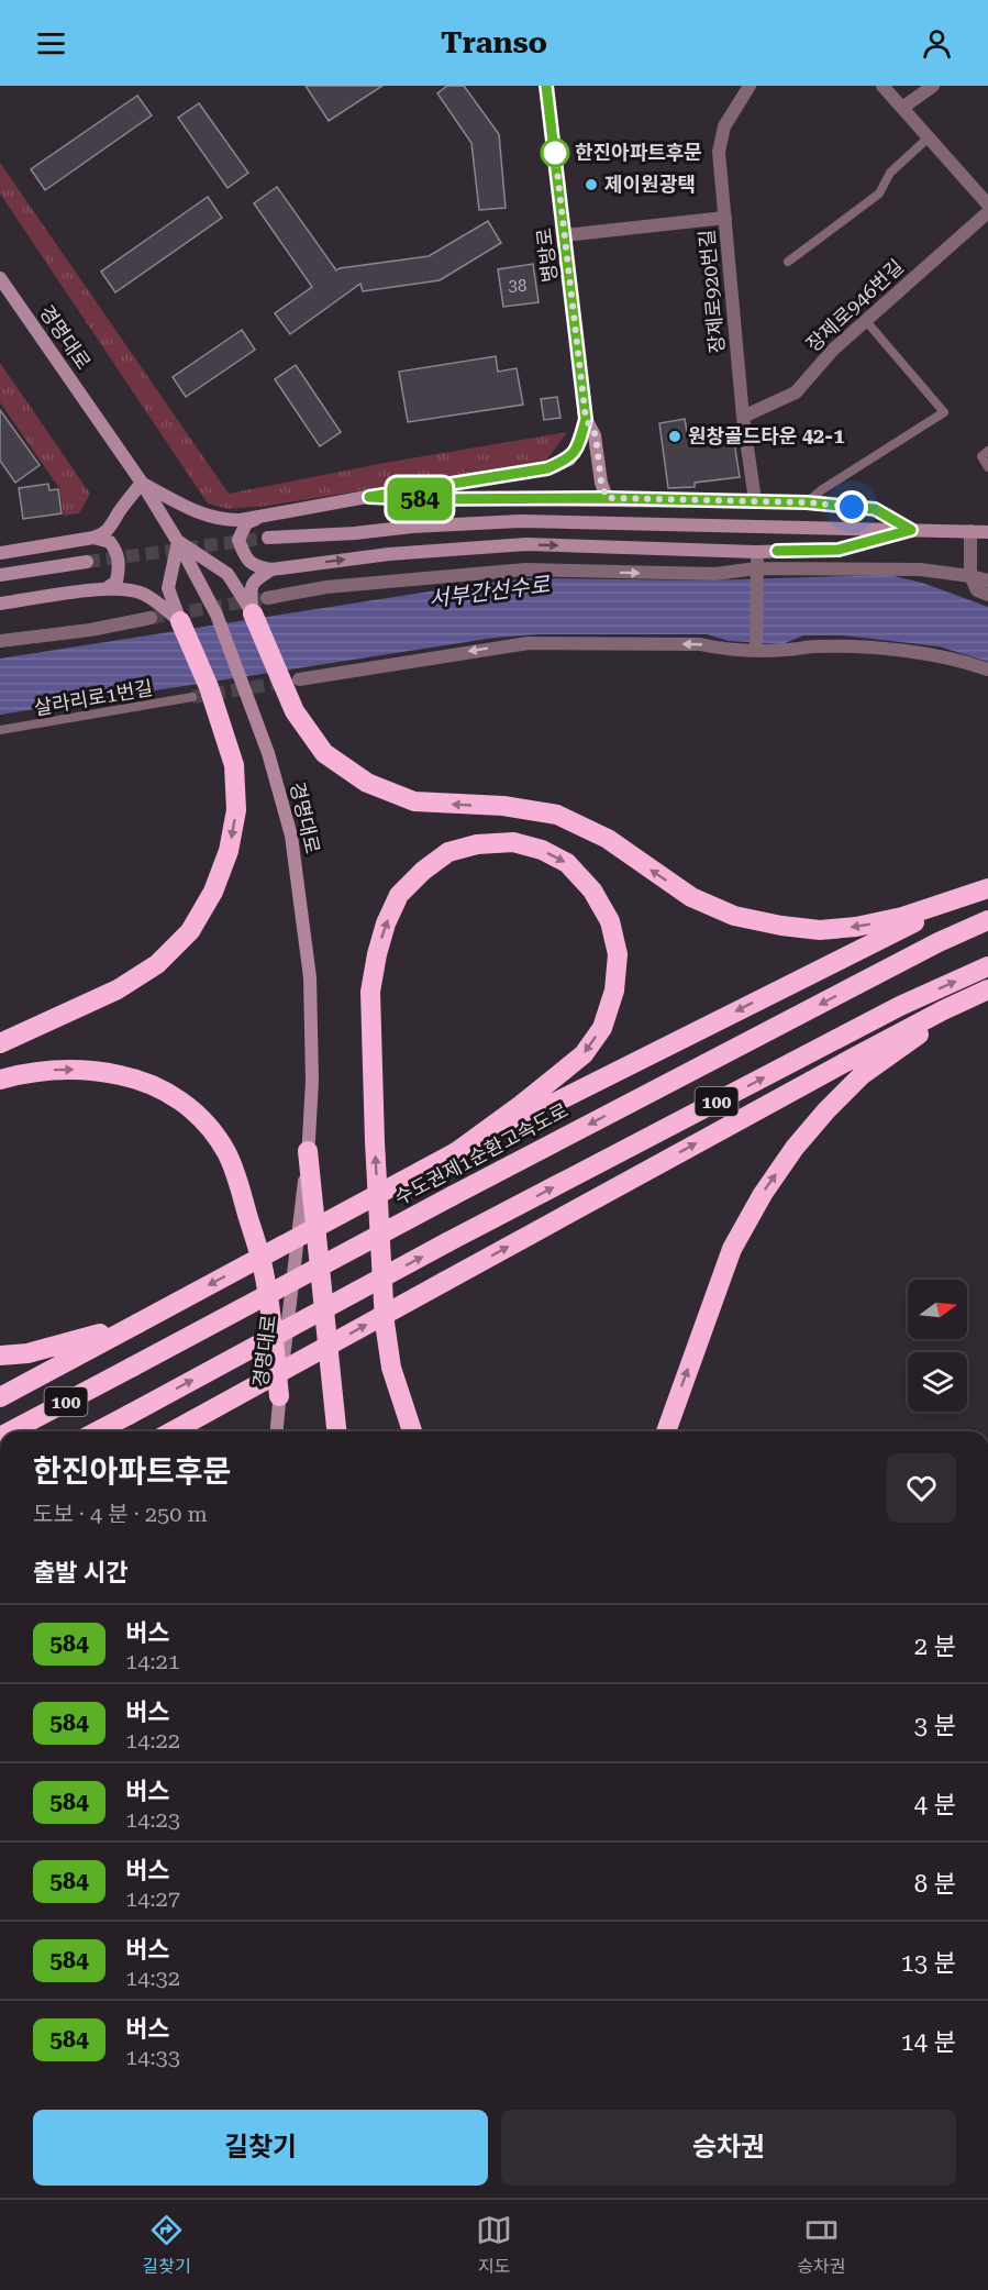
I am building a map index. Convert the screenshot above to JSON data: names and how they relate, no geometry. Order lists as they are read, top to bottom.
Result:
{
  "streets": {
    "highway": ["100", "수도권제1순환고속도로"],
    "street": [
      "병방로",
      "장제로920번길",
      "장제로946번길",
      "경명대로"
    ],
    "lane": ["살라리로1번길"]
  },
  "crossings": [
    ["장제로920번길", "장제로946번길"]
  ],
  "water": ["서부간선수로"],
  "places": ["한진아파트후문", "제이원광택", "원창골드타운 42-1"],
  "lines": ["bus line 584"],
  "house_numbers": ["38"],
  "north": "right",
  "page": {
    "header": "Transo",
    "on_map": "584",
    "heading": [
      ["한진아파트후문", "도보 · 4 분 · 250 m"],
      "출발 시간"
    ],
    "list": [
      {
        "mark": "584",
        "name": "버스",
        "note": "14:21",
        "value": "2 분"
      },
      {
        "mark": "584",
        "name": "버스",
        "note": "14:22",
        "value": "3 분"
      },
      {
        "mark": "584",
        "name": "버스",
        "note": "14:23",
        "value": "4 분"
      },
      {
        "mark": "584",
        "name": "버스",
        "note": "14:27",
        "value": "8 분"
      },
      {
        "mark": "584",
        "name": "버스",
        "note": "14:32",
        "value": "13 분"
      },
      {
        "mark": "584",
        "name": "버스",
        "note": "14:33",
        "value": "14 분"
      }
    ],
    "buttons": ["길찾기", "승차권"],
    "tabs": ["길찾기", "지도", "승차권"]
  }
}
